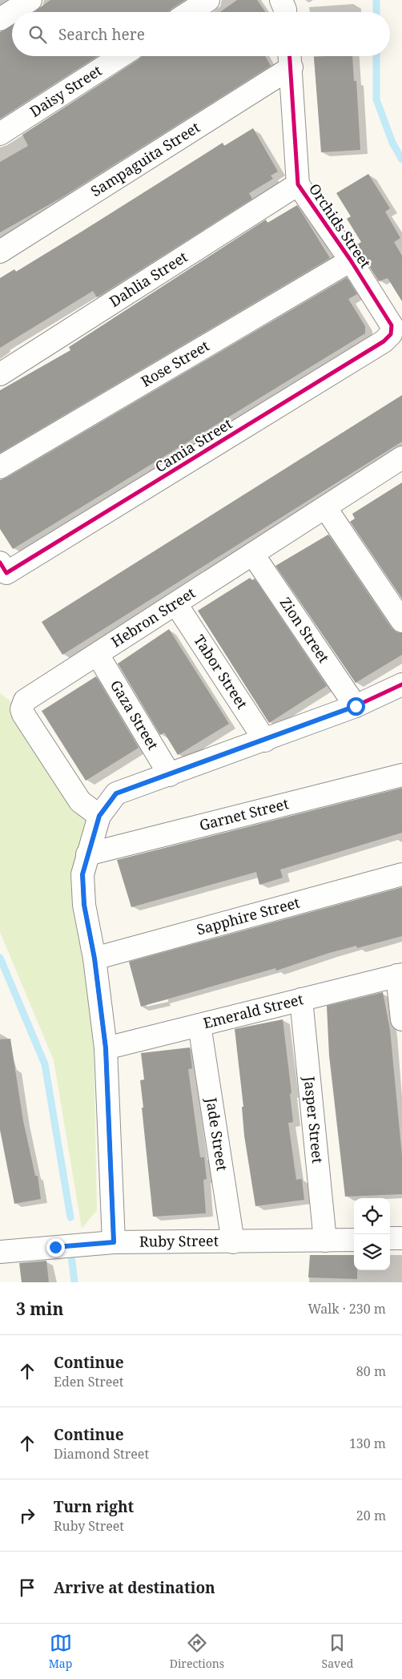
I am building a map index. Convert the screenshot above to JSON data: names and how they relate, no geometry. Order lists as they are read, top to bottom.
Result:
{
  "streets": {
    "street": [
      "Daisy Street",
      "Sampaguita Street",
      "Orchids Street",
      "Dahlia Street",
      "Rose Street",
      "Camia Street",
      "Hebron Street",
      "Zion Street",
      "Tabor Street",
      "Gaza Street",
      "Garnet Street",
      "Sapphire Street",
      "Emerald Street",
      "Jasper Street",
      "Jade Street",
      "Ruby Street"
    ]
  },
  "crossings": [
    ["Sampaguita Street", "Orchids Street"],
    ["Orchids Street", "Dahlia Street"],
    ["Orchids Street", "Rose Street"],
    ["Orchids Street", "Camia Street"],
    ["Hebron Street", "Zion Street"],
    ["Hebron Street", "Tabor Street"],
    ["Hebron Street", "Gaza Street"],
    ["Emerald Street", "Jasper Street"],
    ["Emerald Street", "Jade Street"],
    ["Jasper Street", "Ruby Street"],
    ["Jade Street", "Ruby Street"]
  ],
  "page": {
    "search": "Search here",
    "heading": ["3 min", "Walk · 230 m"],
    "list": [
      ["Continue", "Eden Street", "80 m"],
      ["Continue", "Diamond Street", "130 m"],
      ["Turn right", "Ruby Street", "20 m"],
      "Arrive at destination"
    ],
    "nav": ["Map", "Directions", "Saved"]
  }
}
